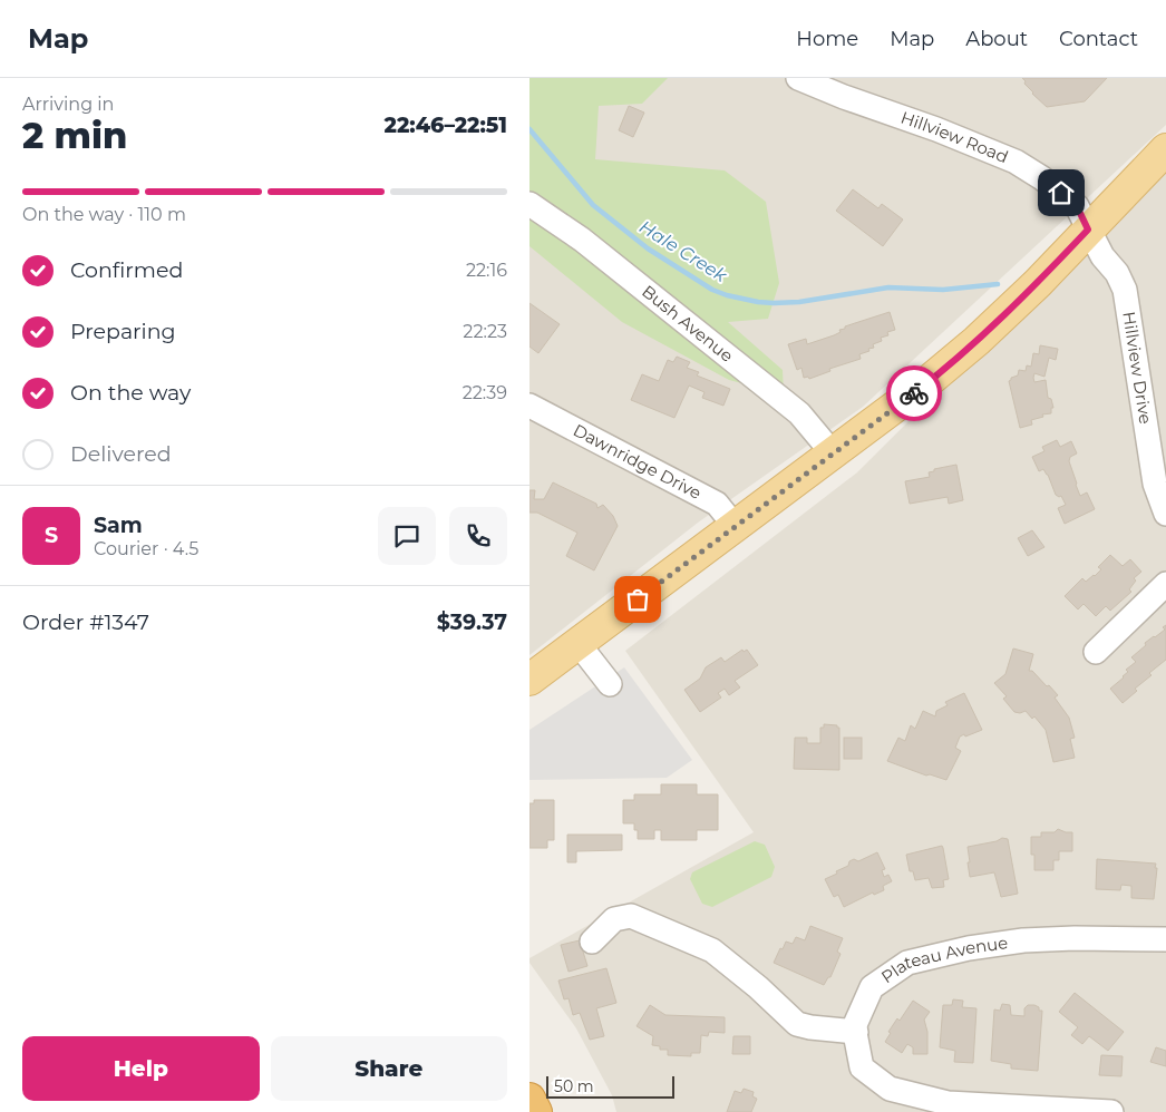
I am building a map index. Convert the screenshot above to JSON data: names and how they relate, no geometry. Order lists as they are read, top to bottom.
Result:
{
  "streets": {
    "street": [
      "Hillview Road",
      "Bush Avenue",
      "Hillview Drive",
      "Dawnridge Drive",
      "Plateau Avenue"
    ]
  },
  "crossings": [
    ["Hillview Road", "Hillview Drive"]
  ],
  "water": ["Hale Creek"],
  "scale_bar": "50 m",
  "page": {
    "header": "Map",
    "nav": [
      "Home",
      "Map",
      "About",
      "Contact"
    ],
    "heading": ["2 min", "Arriving in", "22:46–22:51"],
    "panel": [
      "Sam",
      "Courier · 4.5",
      "Order #1347",
      "$39.37"
    ],
    "bar": "On the way · 110 m",
    "list": [
      ["Confirmed", "22:16"],
      ["Preparing", "22:23"],
      ["On the way", "22:39"],
      "Delivered"
    ],
    "round": "S",
    "buttons": ["Help", "Share"],
    "scale": "50 m"
  }
}
